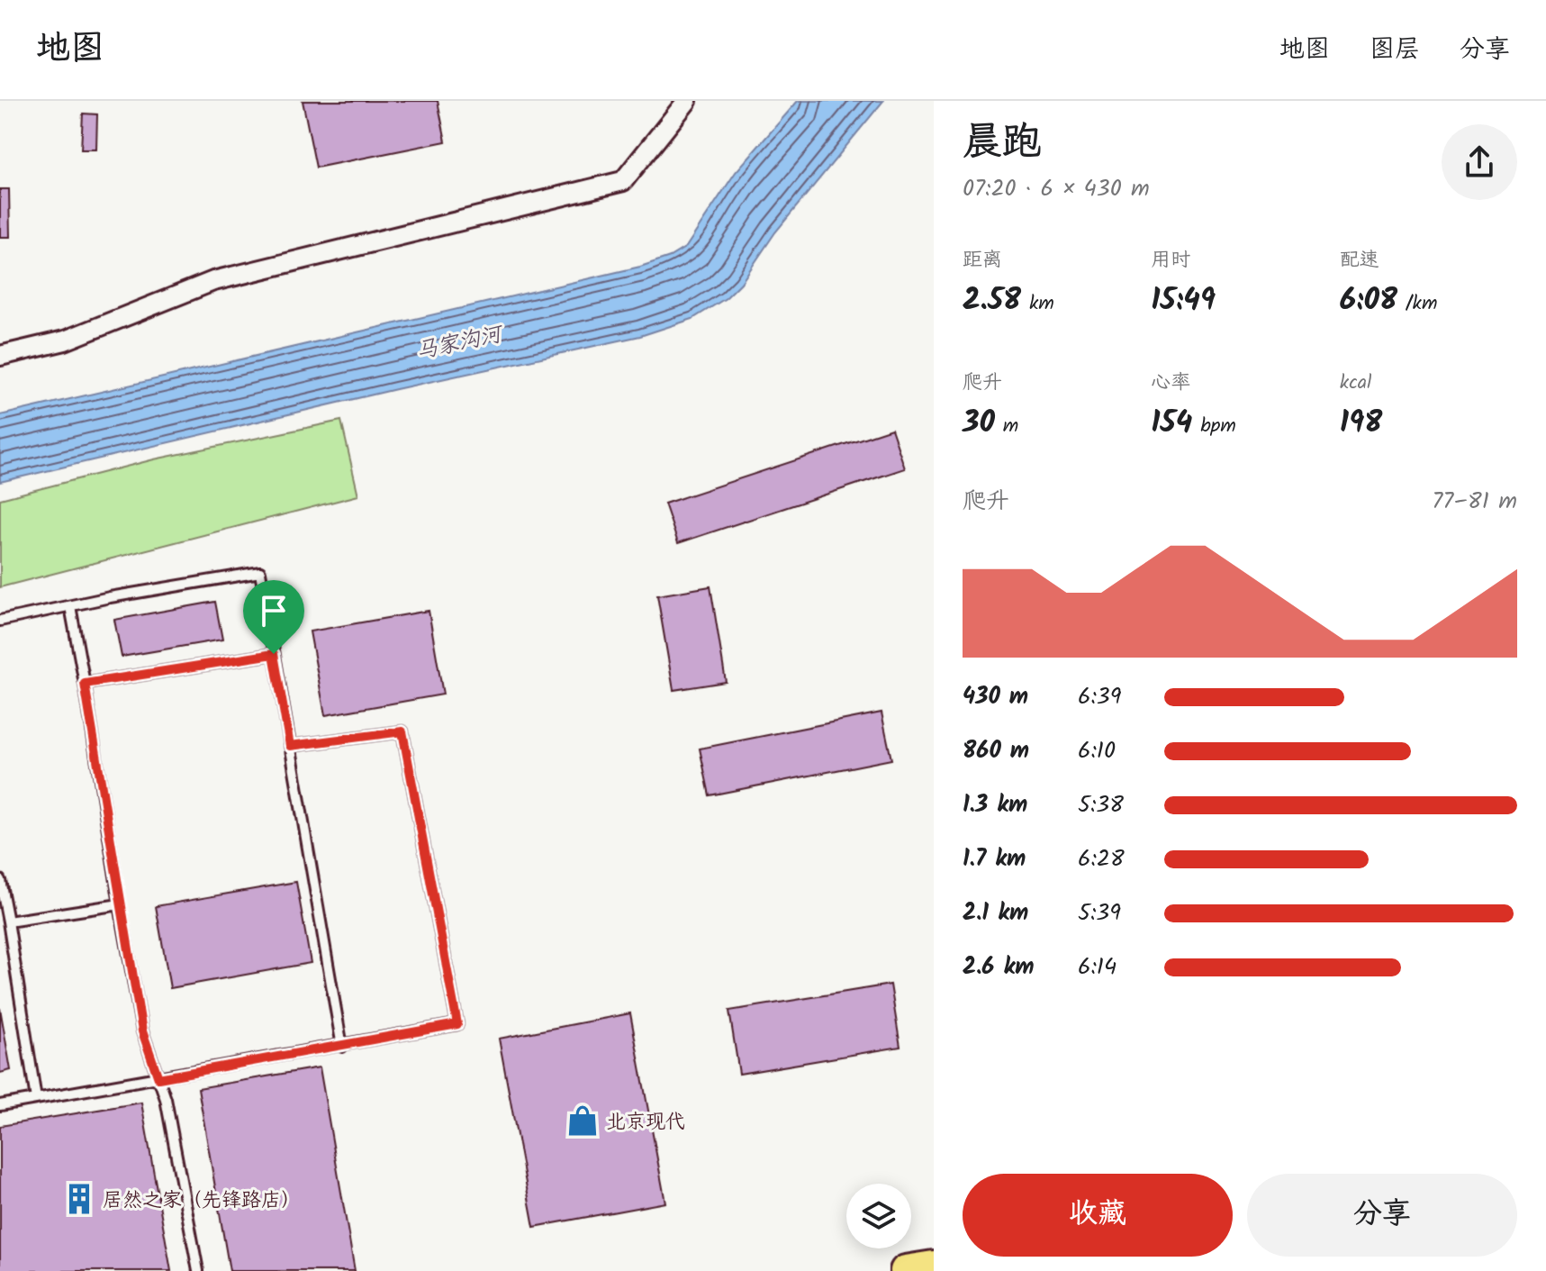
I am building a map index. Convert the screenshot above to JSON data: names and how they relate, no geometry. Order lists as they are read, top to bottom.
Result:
{
  "water": ["马家沟河"],
  "places": {
    "shop": ["北京现代"],
    "building": ["居然之家（先锋路店）"]
  },
  "page": {
    "header": "地图",
    "nav": ["地图", "图层", "分享"],
    "heading": ["晨跑", "07:20 · 6 × 430 m"],
    "stats": [
      ["距离", "2.58 km"],
      ["用时", "15:49"],
      ["配速", "6:08 /km"],
      ["爬升", "30 m"],
      ["心率", "154 bpm"],
      ["kcal", "198"]
    ],
    "chart": ["爬升", "77–81 m"],
    "list": [
      {
        "name": "430 m",
        "note": "6:39"
      },
      {
        "name": "860 m",
        "note": "6:10"
      },
      {
        "name": "1.3 km",
        "note": "5:38"
      },
      {
        "name": "1.7 km",
        "note": "6:28"
      },
      {
        "name": "2.1 km",
        "note": "5:39"
      },
      {
        "name": "2.6 km",
        "note": "6:14"
      }
    ],
    "buttons": ["收藏", "分享"]
  }
}
